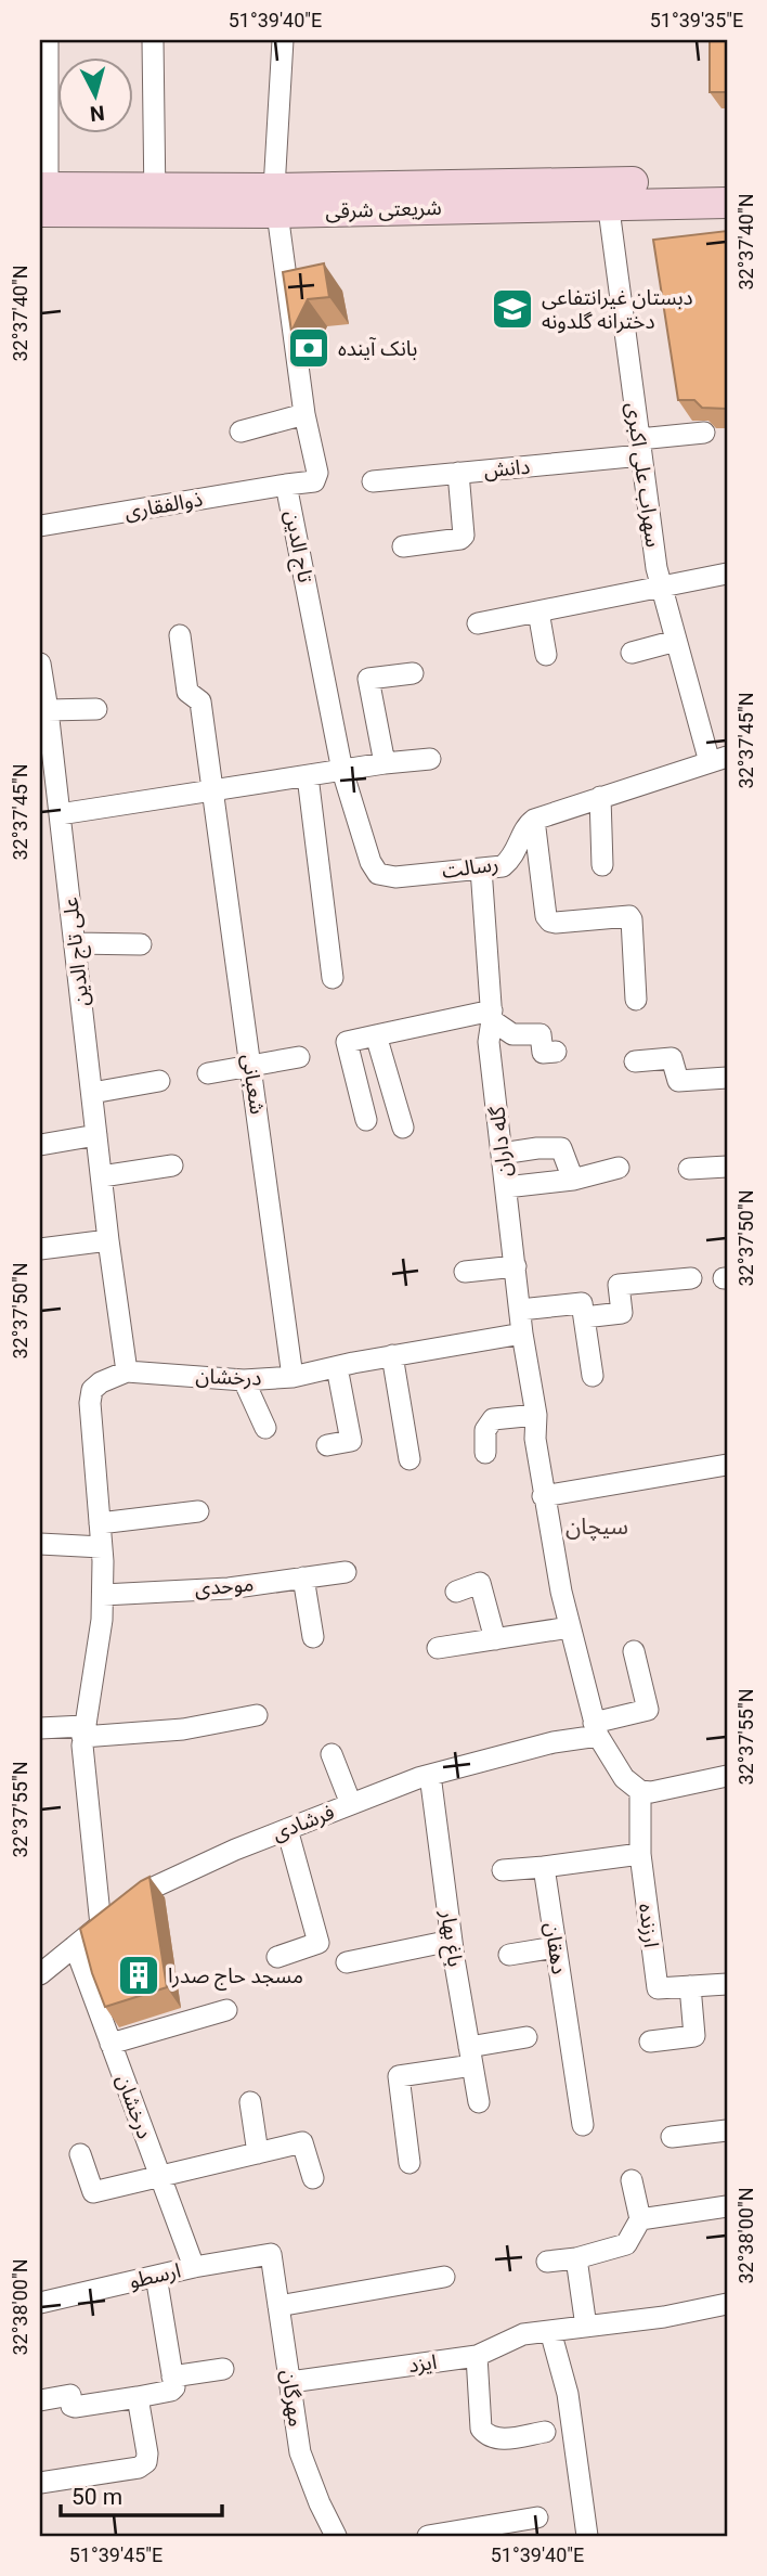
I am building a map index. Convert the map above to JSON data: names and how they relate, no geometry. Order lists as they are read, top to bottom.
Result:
{
  "streets": {
    "main road": ["شریعتی شرقی"],
    "street": [
      "دانش",
      "سهراب علی اکبری",
      "ذوالفقاری",
      "تاج الدین",
      "رسالت",
      "علی تاج الدین",
      "شعبانی",
      "گله داران",
      "درخشان",
      "موحدی",
      "فرشادی",
      "ارزنده",
      "باغ بهار",
      "دهقان",
      "ارسطو",
      "ایزد",
      "مهرگان"
    ]
  },
  "crossings": [
    ["شریعتی شرقی", "سهراب علی اکبری"],
    ["شریعتی شرقی", "تاج الدین"],
    ["دانش", "سهراب علی اکبری"],
    ["ذوالفقاری", "تاج الدین"],
    ["تاج الدین", "رسالت"],
    ["رسالت", "گله داران"],
    ["علی تاج الدین", "درخشان"],
    ["شعبانی", "درخشان"],
    ["گله داران", "درخشان"],
    ["درخشان", "فرشادی"],
    ["درخشان", "ارسطو"],
    ["فرشادی", "باغ بهار"],
    ["ارسطو", "مهرگان"],
    ["ایزد", "مهرگان"]
  ],
  "districts": ["سیچان"],
  "places": {
    "school or university": ["دبستان غیرانتفاعی دخترانه گلدونه"],
    "bank": ["بانک آینده"],
    "building": ["مسجد حاج صدرا"]
  },
  "scale_bar": "50 m",
  "north": "bottom",
  "coordinates": [
    "51°39'40\"E",
    "51°39'35\"E",
    "32°37'40\"N",
    "32°37'45\"N",
    "32°37'50\"N",
    "32°37'55\"N",
    "32°38'00\"N",
    "51°39'45\"E"
  ]
}
